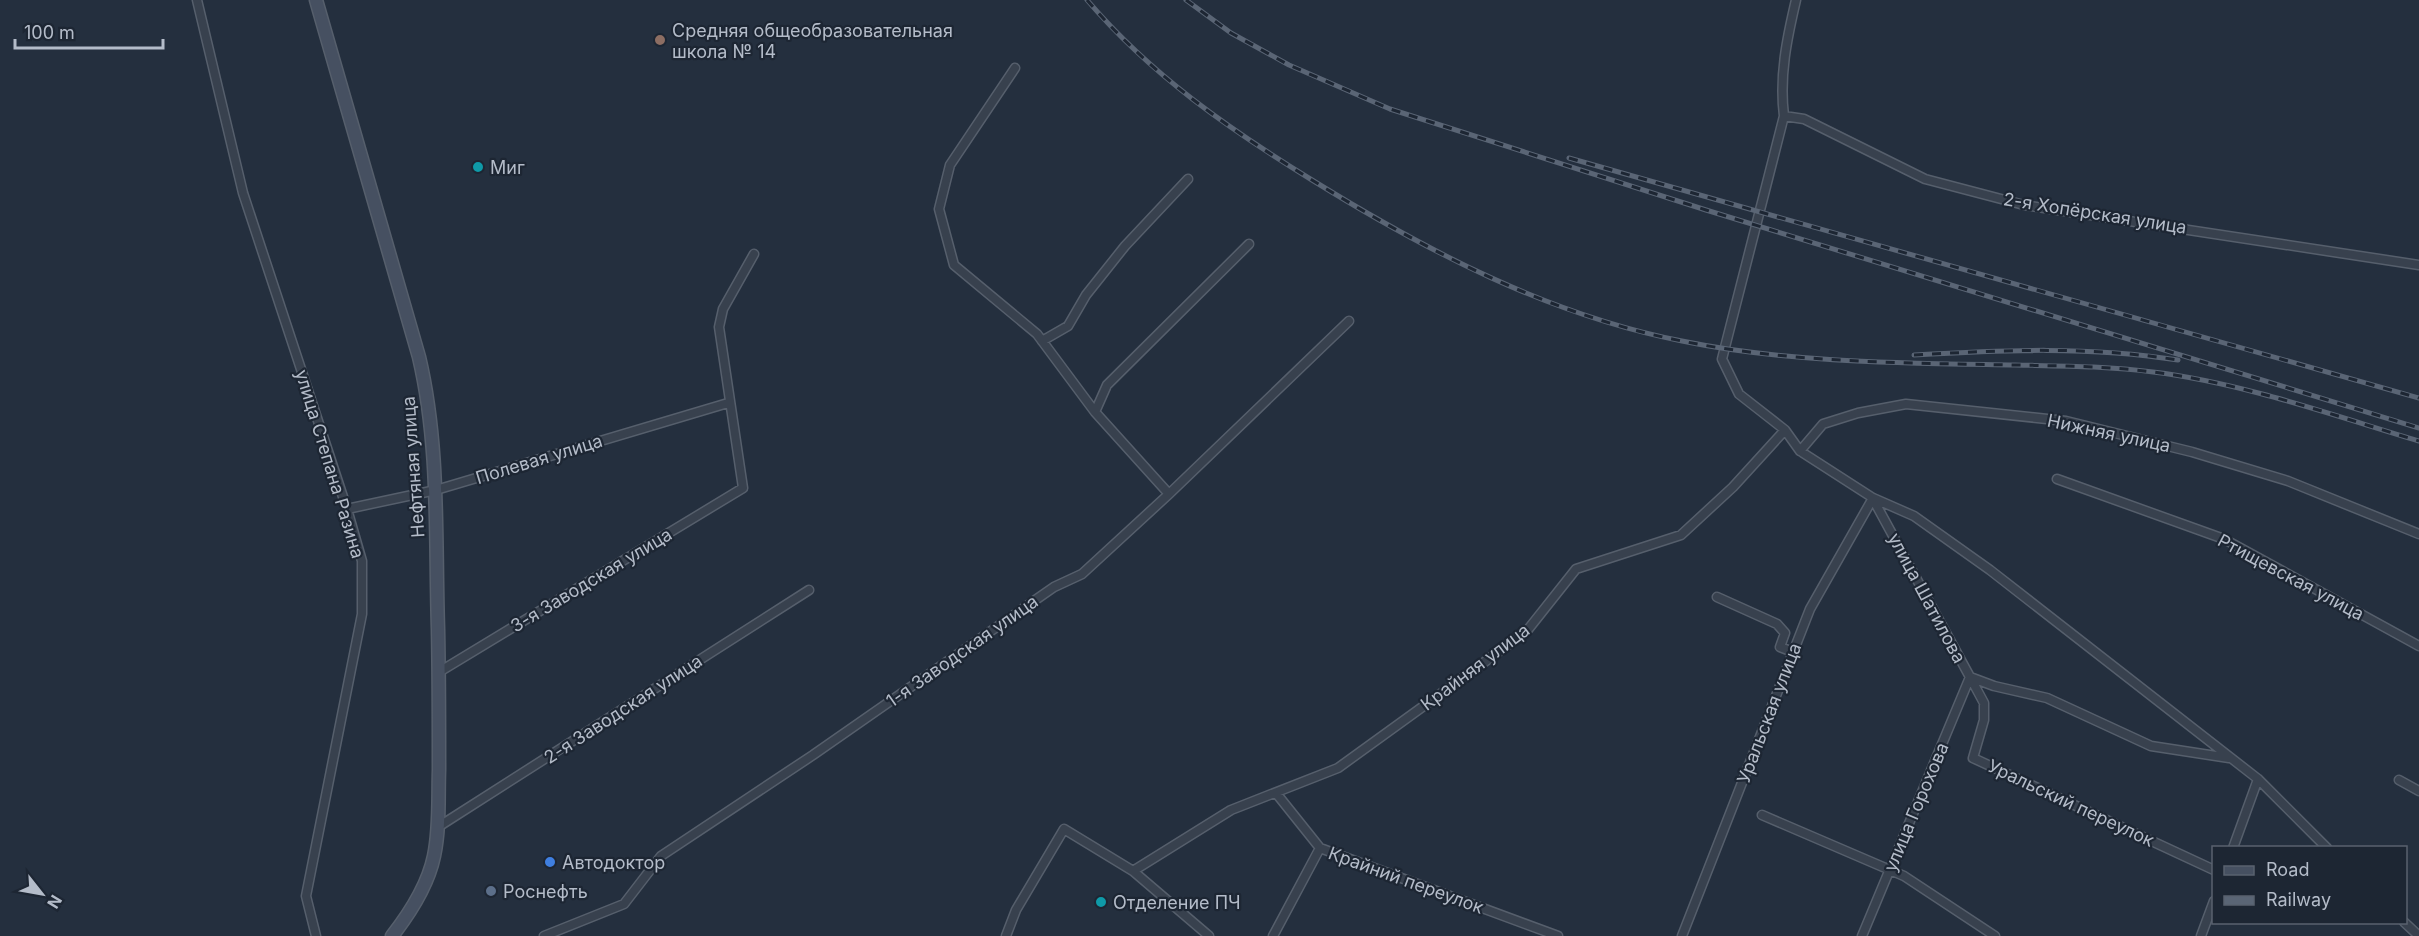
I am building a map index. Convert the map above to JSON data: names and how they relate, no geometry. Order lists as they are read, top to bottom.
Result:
{
  "streets": {
    "main road": ["Нефтяная улица"],
    "street": [
      "2-я Хопёрская улица",
      "Нижняя улица",
      "Полевая улица",
      "улица Степана Разина",
      "Ртищевская улица",
      "3-я Заводская улица",
      "улица Шатилова",
      "1-я Заводская улица",
      "Крайняя улица",
      "2-я Заводская улица",
      "Уральская улица",
      "Уральский переулок",
      "улица Горохова",
      "Крайний переулок"
    ]
  },
  "crossings": [
    ["Нижняя улица", "улица Шатилова"],
    ["Полевая улица", "улица Степана Разина"],
    ["Полевая улица", "Нефтяная улица"],
    ["Полевая улица", "3-я Заводская улица"],
    ["Нефтяная улица", "3-я Заводская улица"],
    ["Нефтяная улица", "2-я Заводская улица"],
    ["улица Шатилова", "Уральская улица"],
    ["улица Шатилова", "Уральский переулок"],
    ["улица Шатилова", "улица Горохова"],
    ["Крайняя улица", "Крайний переулок"],
    ["Уральский переулок", "улица Горохова"]
  ],
  "places": [
    "Средняя общеобразовательная школа № 14",
    "Миг",
    "Автодоктор",
    "Роснефть",
    "Отделение ПЧ"
  ],
  "legend": ["Road", "Railway"],
  "scale_bar": "100 m",
  "north": "bottom right"
}
